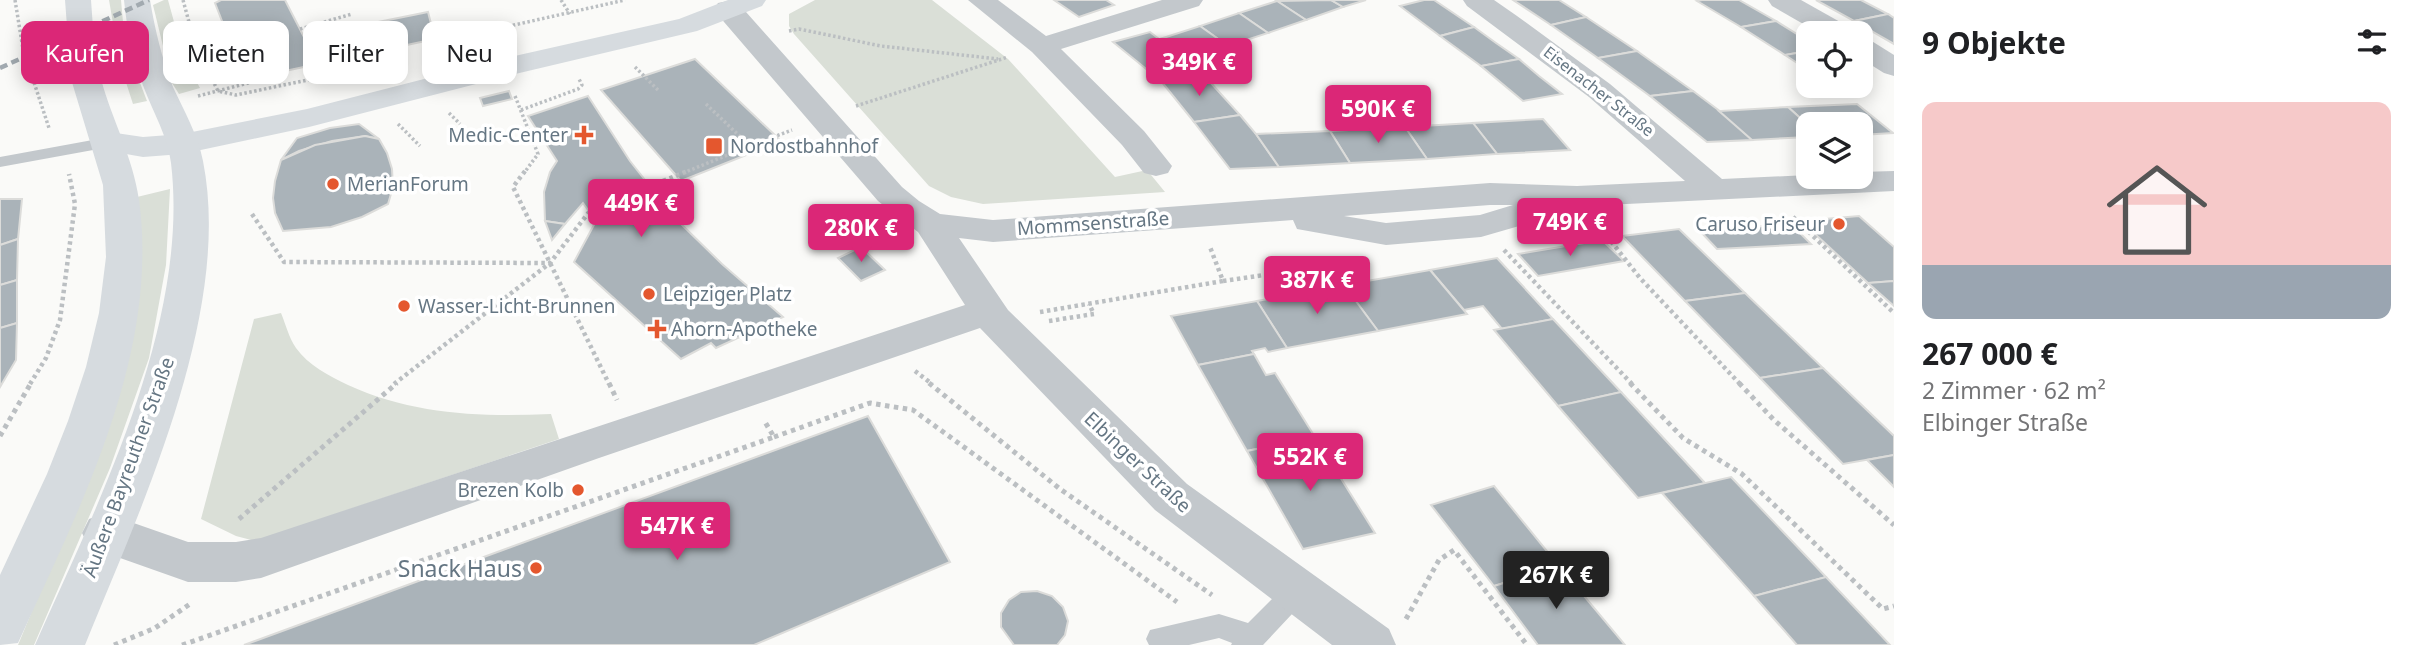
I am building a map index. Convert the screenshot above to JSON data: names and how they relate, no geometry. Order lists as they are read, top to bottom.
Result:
{
  "streets": {
    "main road": ["Äußere Bayreuther Straße"],
    "street": ["Eisenacher Straße", "Mommsenstraße", "Elbinger Straße"]
  },
  "crossings": [
    ["Eisenacher Straße", "Mommsenstraße"]
  ],
  "places": {
    "health": ["Medic-Center", "Ahorn-Apotheke"],
    "transit": ["Nordostbahnhof"],
    "other": [
      "MerianForum",
      "Caruso Friseur",
      "Leipziger Platz",
      "Wasser-Licht-Brunnen",
      "Brezen Kolb",
      "Snack Haus"
    ]
  },
  "page": {
    "heading": "9 Objekte",
    "chip": [
      "Kaufen",
      "Mieten",
      "Filter",
      "Neu"
    ],
    "price": [
      "349K €",
      "590K €",
      "449K €",
      "749K €",
      "280K €",
      "387K €",
      "552K €",
      "547K €",
      "267K €"
    ],
    "list": [
      {
        "name": "267 000 €",
        "note": "2 Zimmer · 62 m² · Elbinger Straße"
      }
    ]
  }
}
